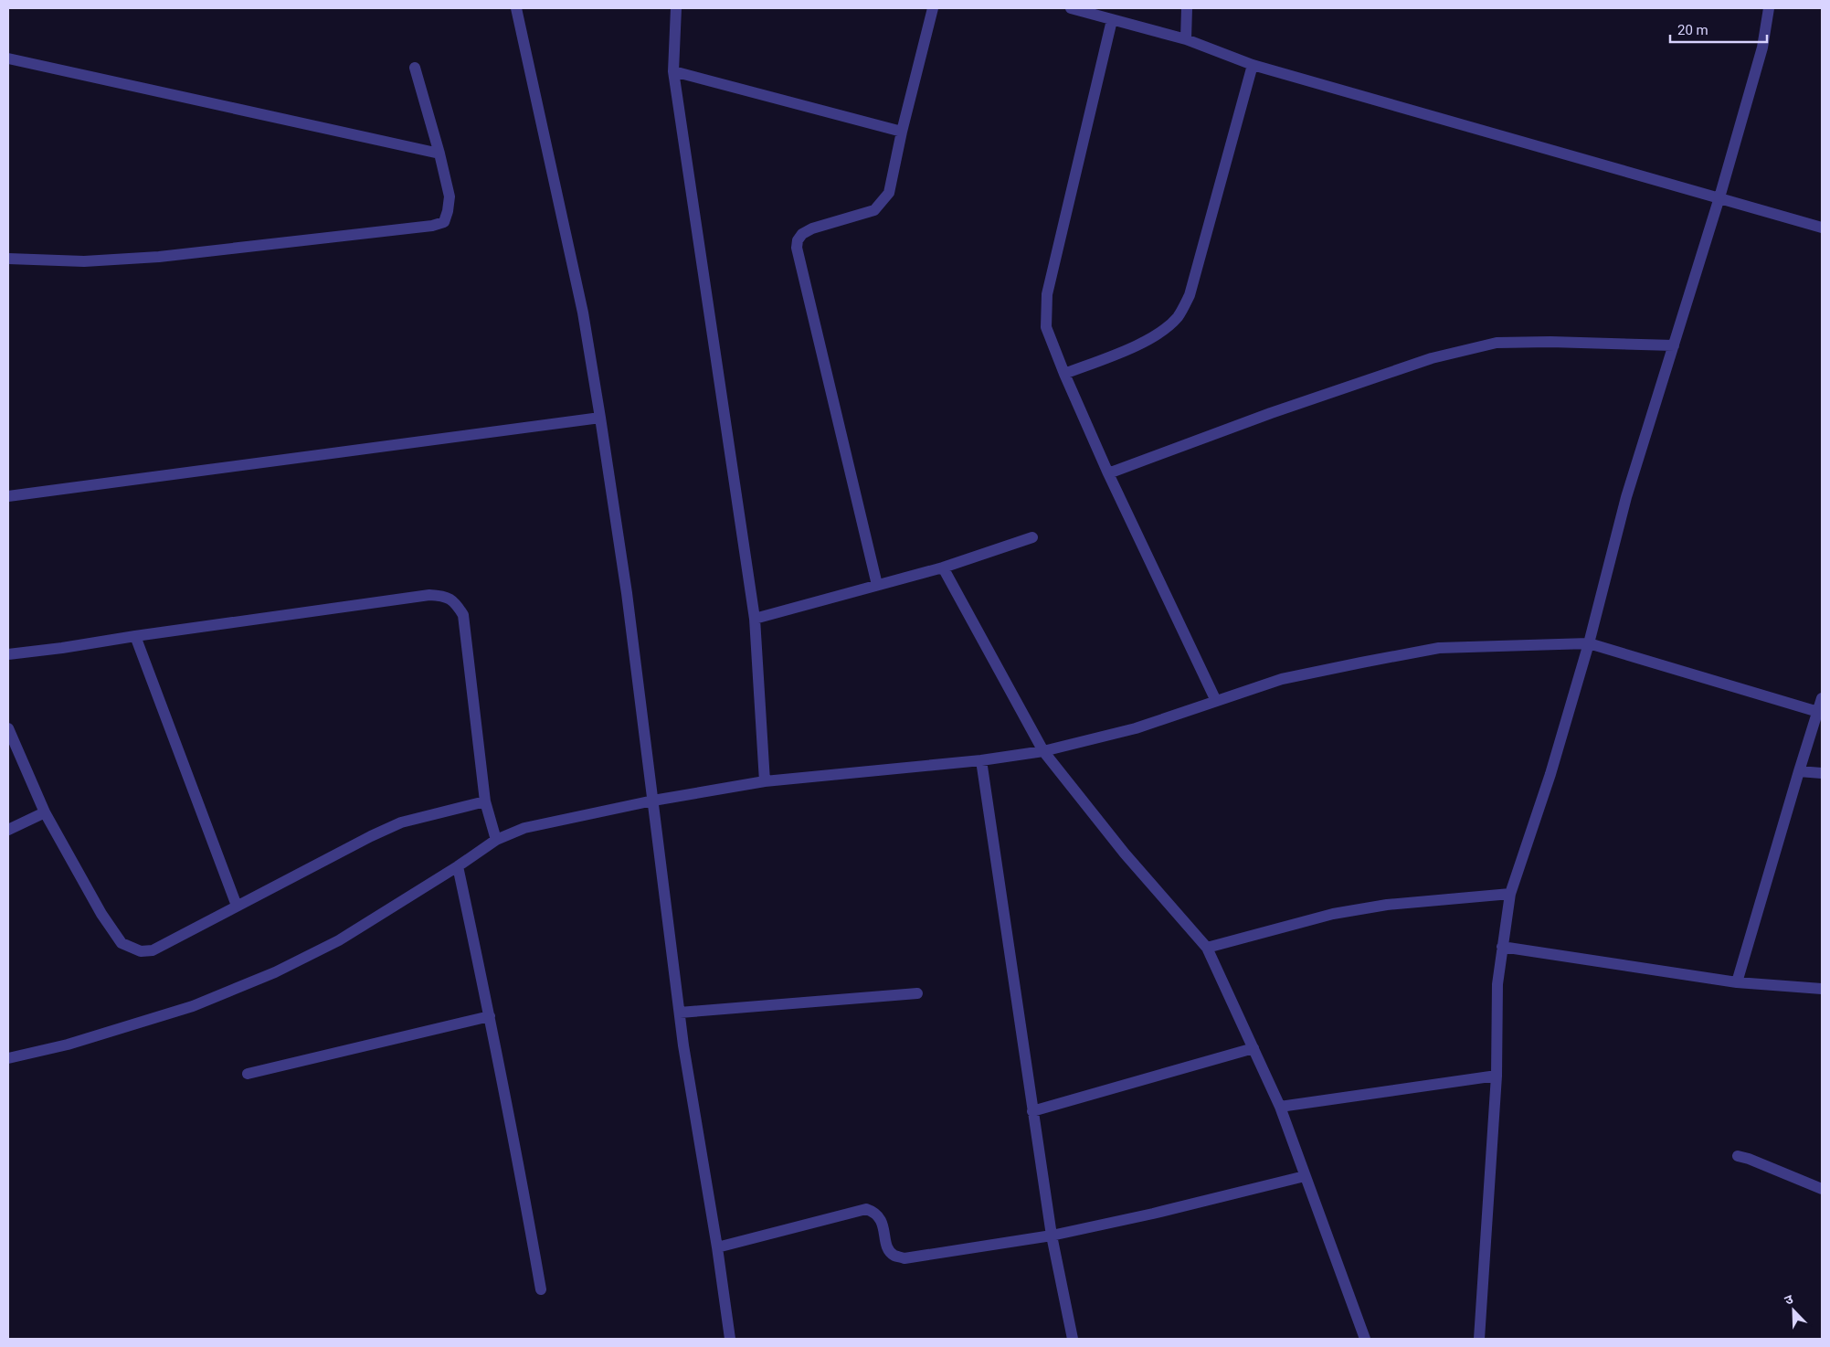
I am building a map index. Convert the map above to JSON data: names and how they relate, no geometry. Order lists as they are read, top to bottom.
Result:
{
  "scale_bar": "20 m",
  "north": "top left"
}
